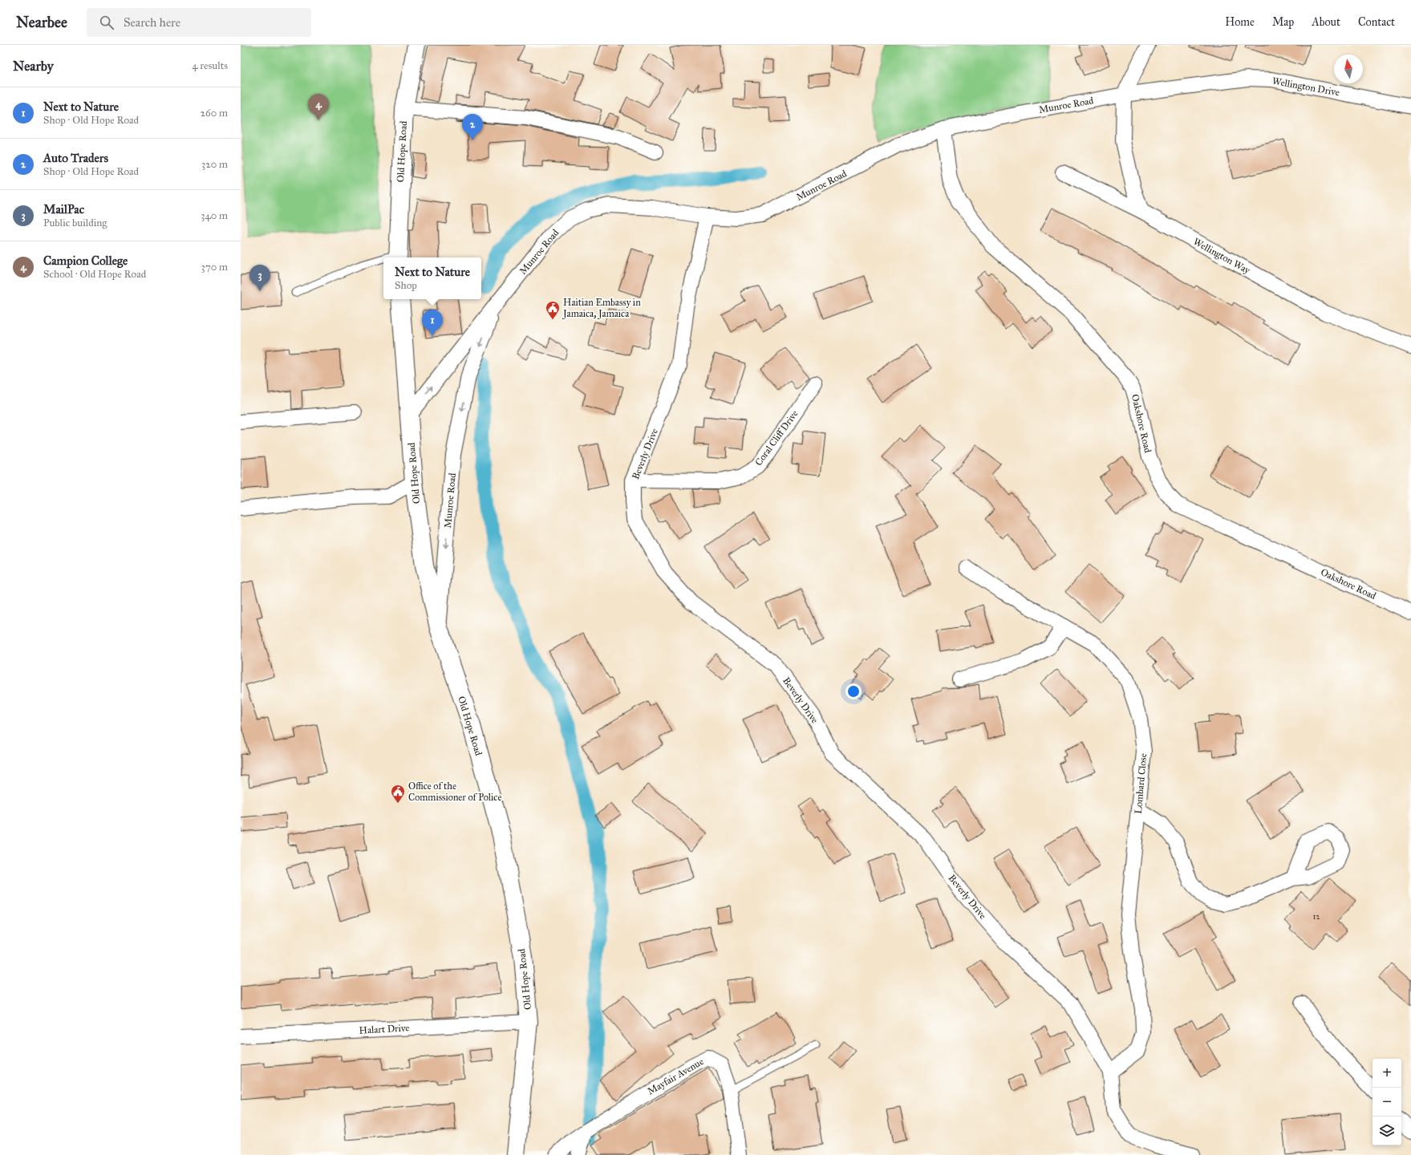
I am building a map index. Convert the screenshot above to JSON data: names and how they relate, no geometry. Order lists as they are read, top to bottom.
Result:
{
  "streets": {
    "main road": ["Old Hope Road"],
    "street": [
      "Wellington Drive",
      "Munroe Road",
      "Wellington Way",
      "Oakshore Road",
      "Coral Cliff Drive",
      "Beverly Drive",
      "Lombard Close",
      "Halart Drive",
      "Mayfair Avenue"
    ]
  },
  "crossings": [
    ["Wellington Drive", "Munroe Road"],
    ["Munroe Road", "Old Hope Road"],
    ["Munroe Road", "Oakshore Road"],
    ["Munroe Road", "Beverly Drive"],
    ["Old Hope Road", "Halart Drive"],
    ["Coral Cliff Drive", "Beverly Drive"],
    ["Beverly Drive", "Lombard Close"]
  ],
  "places": {
    "public building": ["Haitian Embassy in Jamaica, Jamaica", "Office of the Commissioner of Police"]
  },
  "house_numbers": ["12"],
  "north": "top",
  "page": {
    "header": "Nearbee",
    "search": "Search here",
    "nav": [
      "Home",
      "Map",
      "About",
      "Contact"
    ],
    "heading": ["Nearby", "4 results"],
    "list": [
      {
        "mark": "1",
        "name": "Next to Nature",
        "note": "Shop · Old Hope Road",
        "value": "260 m"
      },
      {
        "mark": "2",
        "name": "Auto Traders",
        "note": "Shop · Old Hope Road",
        "value": "320 m"
      },
      {
        "mark": "3",
        "name": "MailPac",
        "note": "Public building",
        "value": "340 m"
      },
      {
        "mark": "4",
        "name": "Campion College",
        "note": "School · Old Hope Road",
        "value": "370 m"
      }
    ],
    "pins": [
      "4",
      "2",
      "3",
      "1"
    ],
    "popup": ["Next to Nature", "Shop"],
    "map_buttons": ["+", "−"]
  }
}
